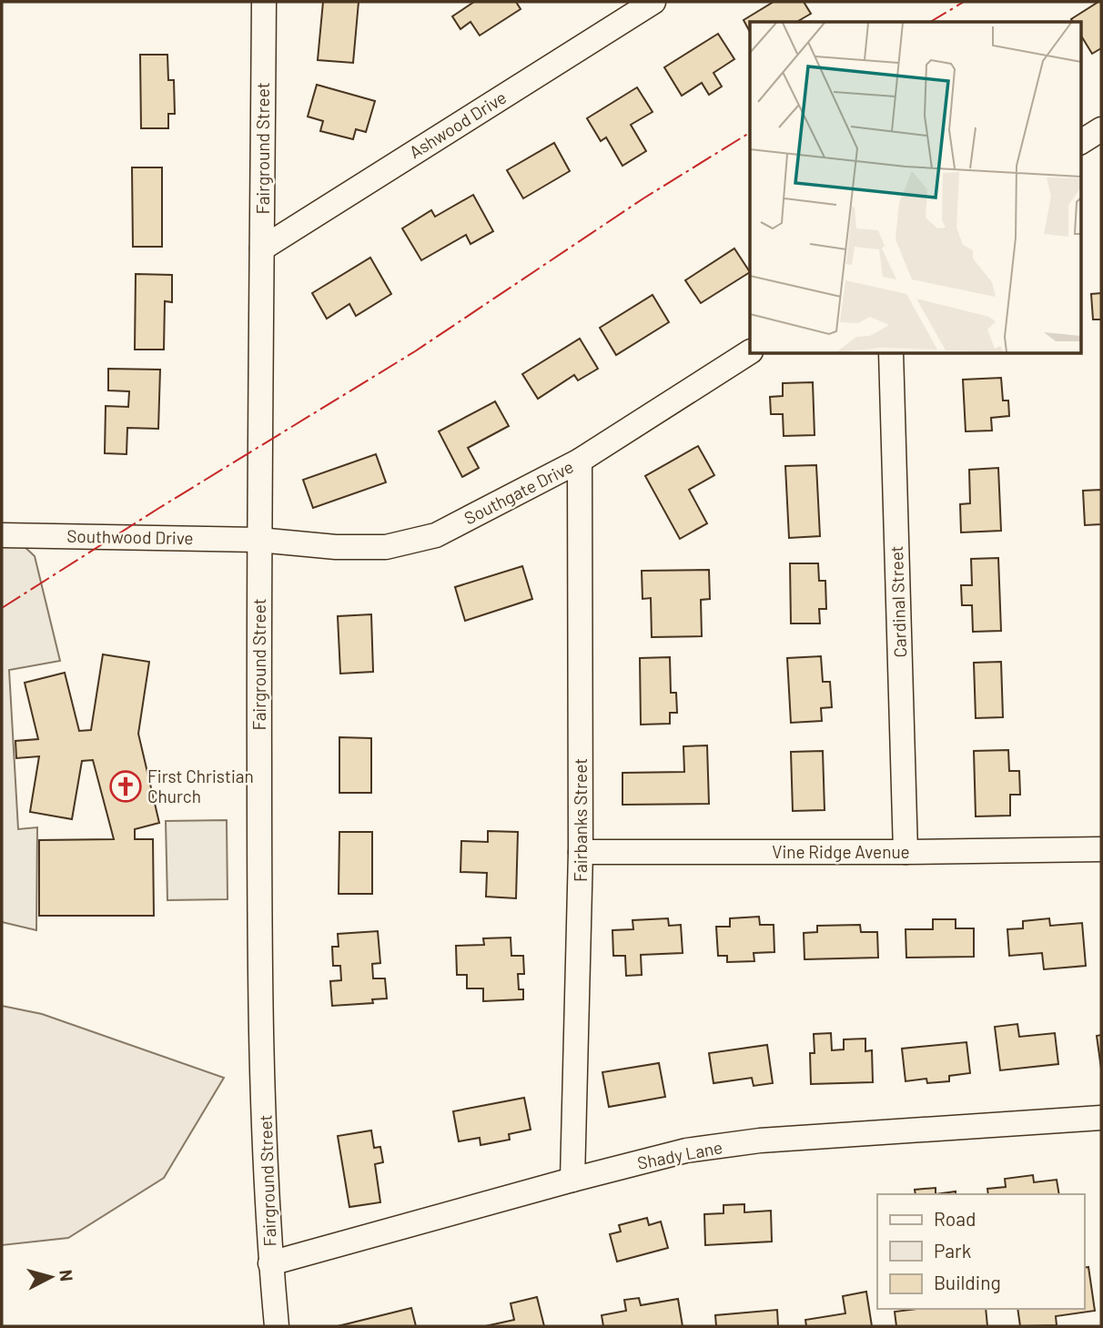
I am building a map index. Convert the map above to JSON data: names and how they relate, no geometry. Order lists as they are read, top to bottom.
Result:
{
  "streets": {
    "street": [
      "Ashwood Drive",
      "Fairground Street",
      "Southgate Drive",
      "Southwood Drive",
      "Cardinal Street",
      "Fairbanks Street",
      "Vine Ridge Avenue",
      "Shady Lane"
    ]
  },
  "crossings": [
    ["Ashwood Drive", "Fairground Street"],
    ["Fairground Street", "Southgate Drive"],
    ["Fairground Street", "Southwood Drive"],
    ["Fairground Street", "Shady Lane"],
    ["Southgate Drive", "Southwood Drive"],
    ["Southgate Drive", "Fairbanks Street"],
    ["Cardinal Street", "Vine Ridge Avenue"],
    ["Fairbanks Street", "Vine Ridge Avenue"],
    ["Fairbanks Street", "Shady Lane"]
  ],
  "places": {
    "church": ["First Christian Church"]
  },
  "legend": ["Road", "Park", "Building"],
  "north": "right"
}
